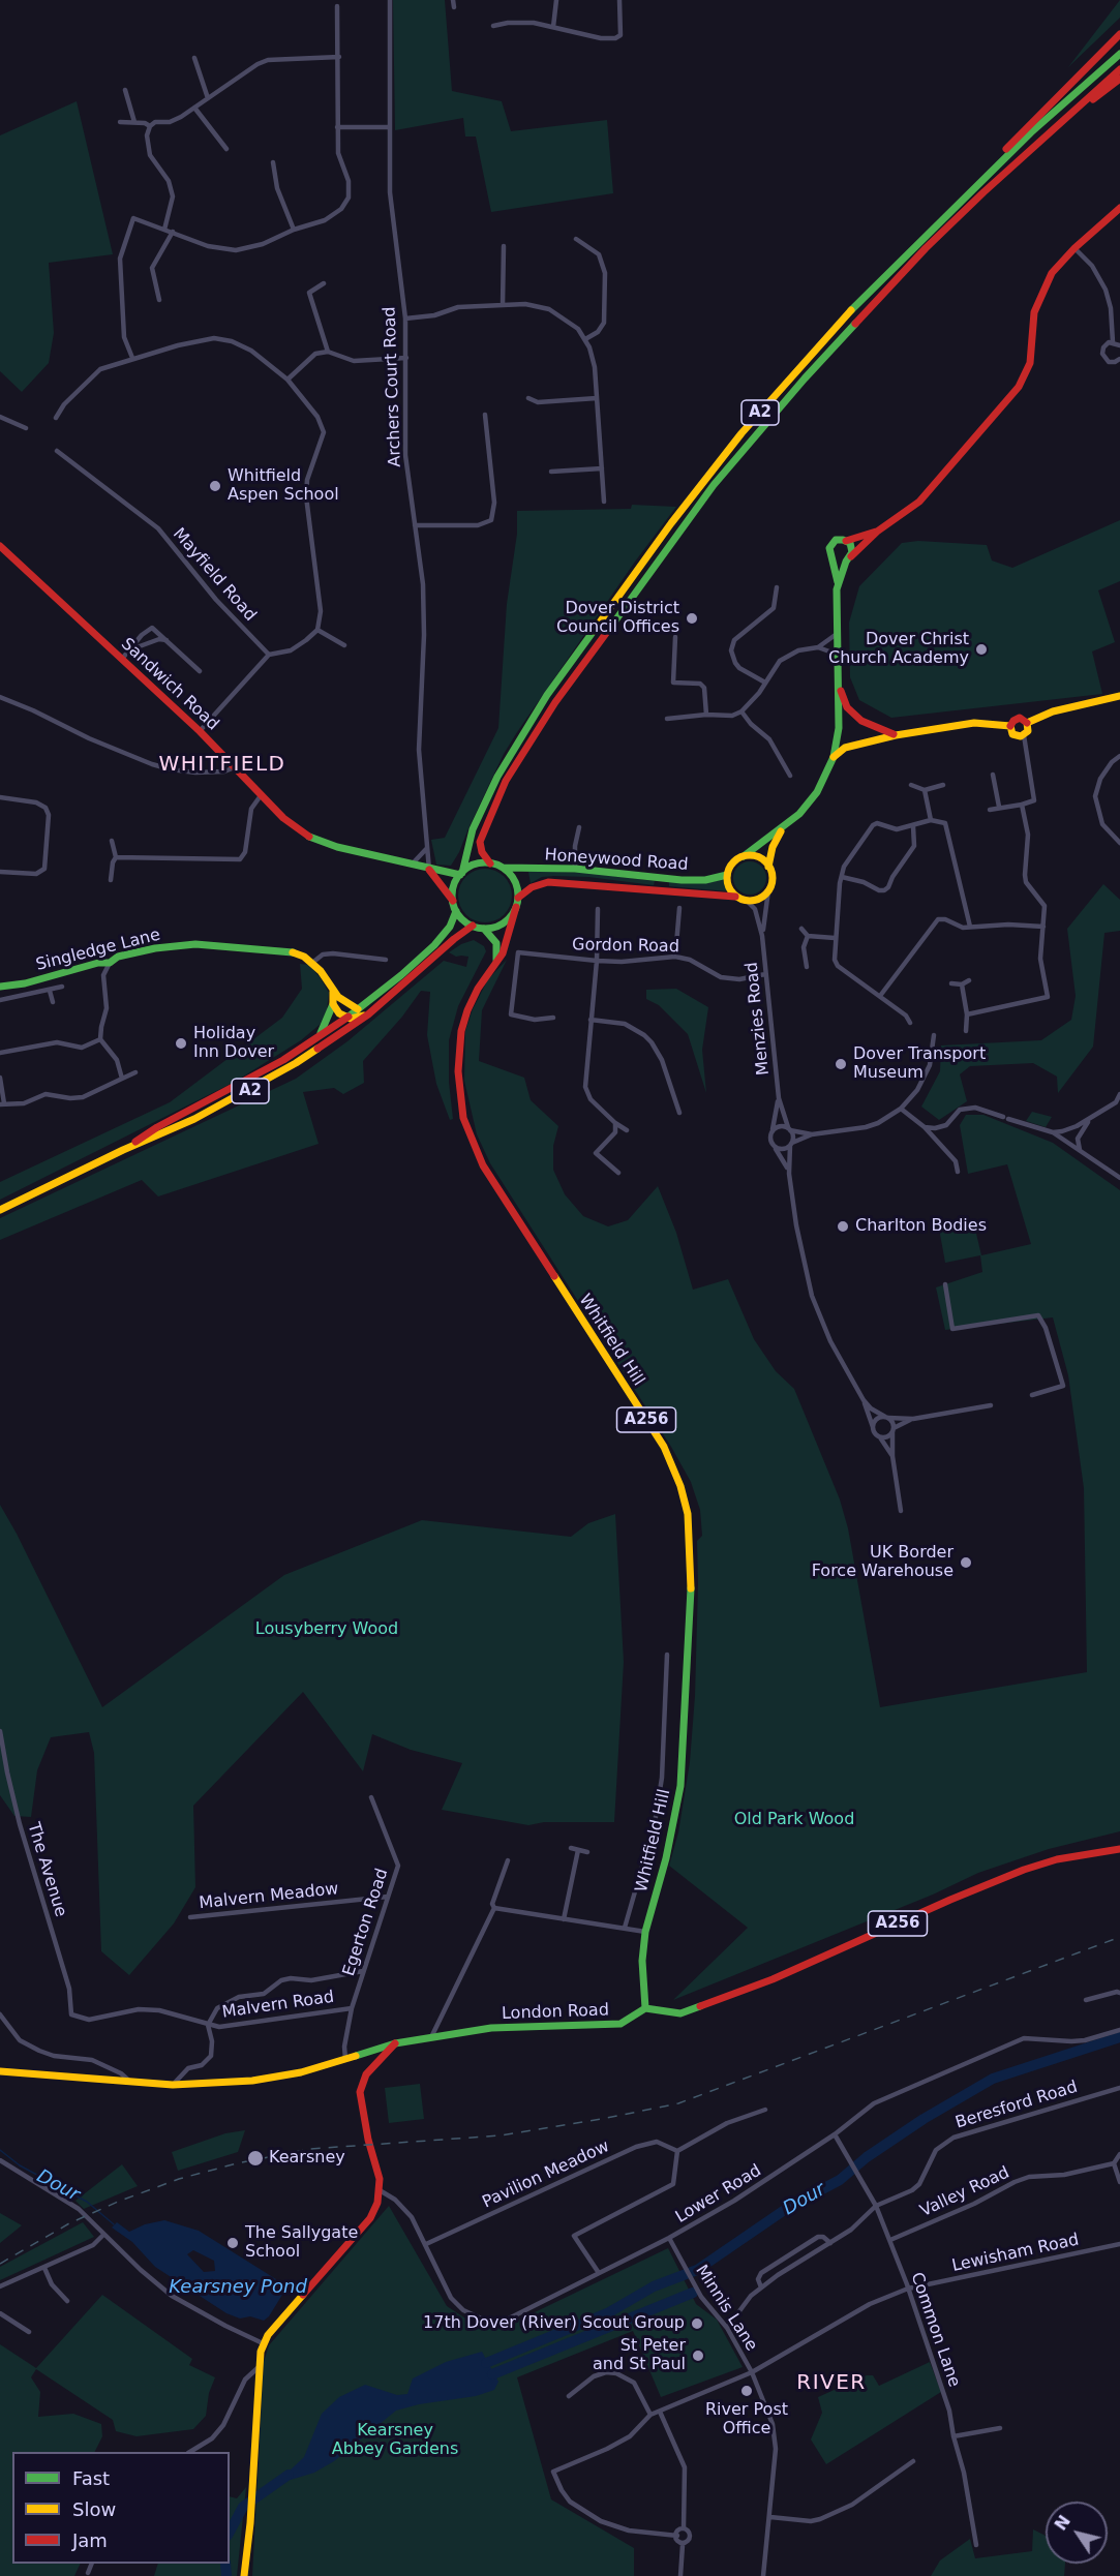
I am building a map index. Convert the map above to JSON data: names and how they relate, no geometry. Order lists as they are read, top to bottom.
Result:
{
  "streets": {
    "main road": [
      "A2",
      "Sandwich Road",
      "Honeywood Road",
      "Singledge Lane",
      "Whitfield Hill",
      "A256",
      "London Road"
    ],
    "street": [
      "Archers Court Road",
      "Mayfield Road",
      "Gordon Road",
      "Menzies Road",
      "The Avenue",
      "Malvern Meadow",
      "Egerton Road",
      "Malvern Road",
      "Beresford Road",
      "Pavilion Meadow",
      "Valley Road",
      "Lower Road",
      "Lewisham Road",
      "Minnis Lane",
      "Common Lane"
    ]
  },
  "crossings": [
    ["Archers Court Road", "Sandwich Road"],
    ["A2", "Sandwich Road"],
    ["A2", "Honeywood Road"],
    ["A2", "Whitfield Hill"],
    ["Sandwich Road", "Honeywood Road"],
    ["Sandwich Road", "Whitfield Hill"],
    ["Honeywood Road", "Menzies Road"],
    ["Honeywood Road", "Whitfield Hill"],
    ["Gordon Road", "Menzies Road"],
    ["Whitfield Hill", "A256"],
    ["Whitfield Hill", "London Road"],
    ["A256", "London Road"],
    ["The Avenue", "Malvern Road"],
    ["Malvern Meadow", "Egerton Road"],
    ["Egerton Road", "Malvern Road"],
    ["Egerton Road", "London Road"],
    ["Beresford Road", "Common Lane"],
    ["Pavilion Meadow", "Lower Road"],
    ["Valley Road", "Common Lane"],
    ["Lower Road", "Minnis Lane"],
    ["Lower Road", "Common Lane"],
    ["Lewisham Road", "Minnis Lane"],
    ["Lewisham Road", "Common Lane"]
  ],
  "districts": ["WHITFIELD", "RIVER"],
  "water": ["Dour", "Kearsney Pond"],
  "parks": ["Lousyberry Wood", "Old Park Wood", "Kearsney Abbey Gardens"],
  "places": [
    "Whitfield Aspen School",
    "Dover District Council Offices",
    "Dover Christ Church Academy",
    "Holiday Inn Dover",
    "Dover Transport Museum",
    "Charlton Bodies",
    "UK Border Force Warehouse",
    "Kearsney",
    "The Sallygate School",
    "17th Dover (River) Scout Group",
    "St Peter and St Paul",
    "River Post Office"
  ],
  "legend": ["Fast", "Slow", "Jam"],
  "north": "top left"
}
